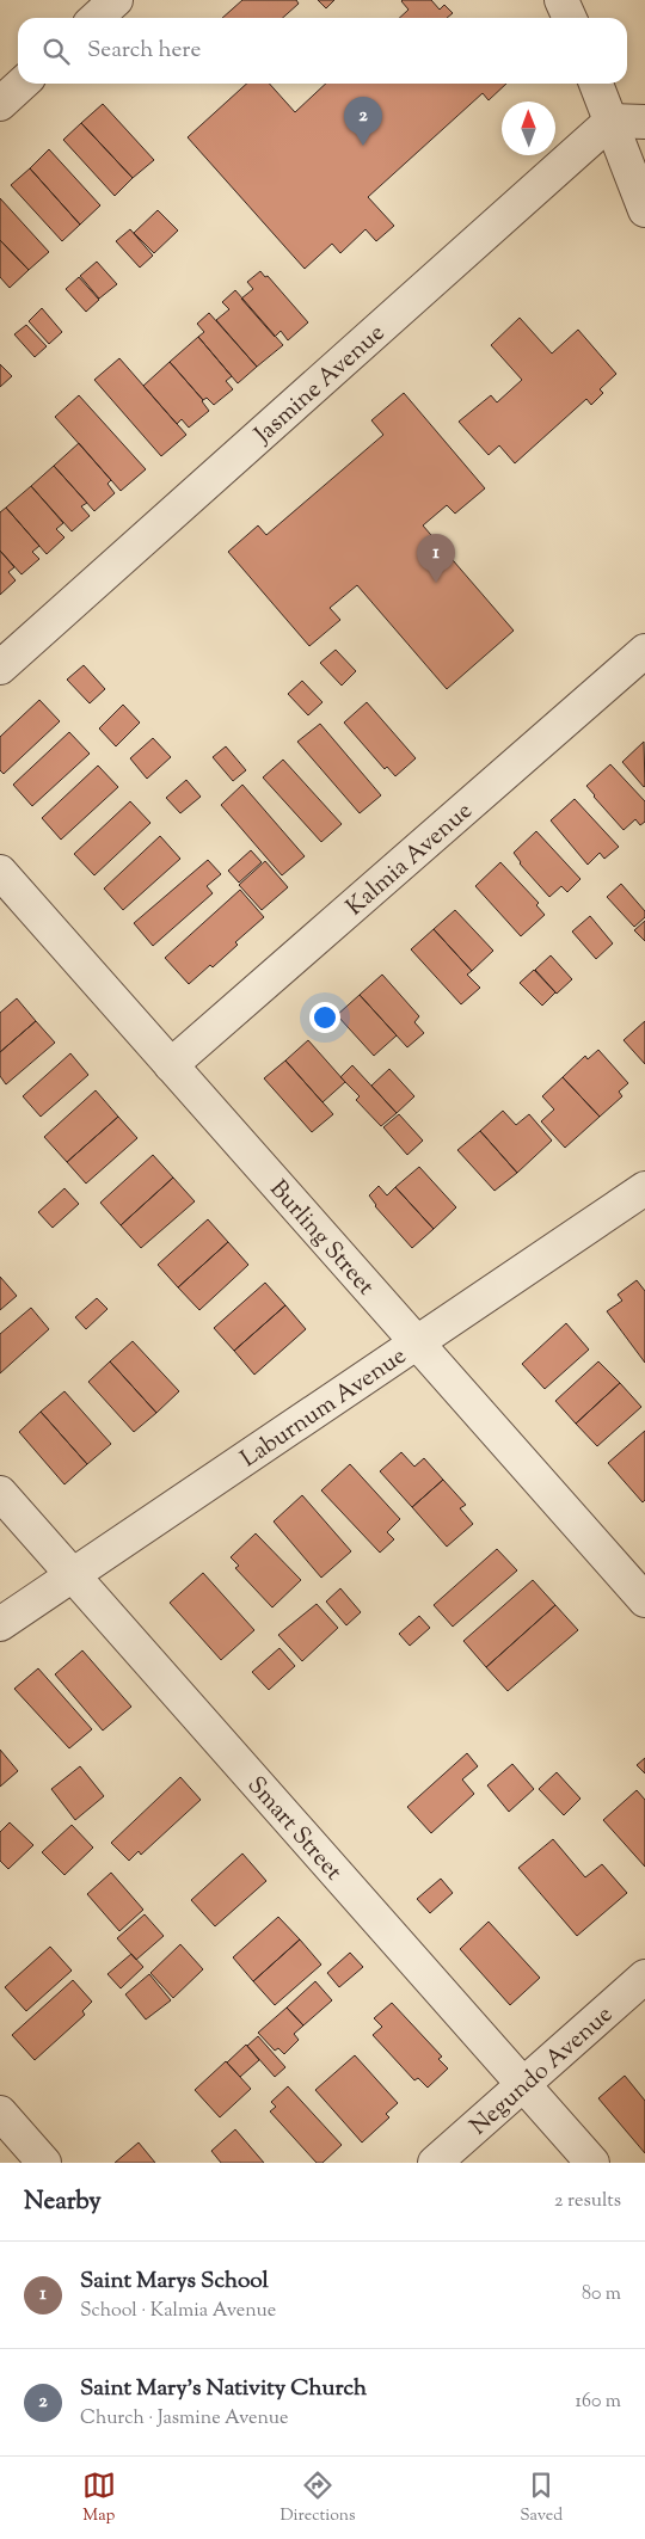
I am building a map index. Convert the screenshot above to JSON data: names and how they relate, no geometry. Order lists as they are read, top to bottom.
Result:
{
  "streets": {
    "street": [
      "Jasmine Avenue",
      "Kalmia Avenue",
      "Burling Street",
      "Laburnum Avenue",
      "Smart Street",
      "Negundo Avenue"
    ]
  },
  "crossings": [
    ["Kalmia Avenue", "Burling Street"],
    ["Burling Street", "Laburnum Avenue"],
    ["Laburnum Avenue", "Smart Street"],
    ["Smart Street", "Negundo Avenue"]
  ],
  "north": "top",
  "page": {
    "search": "Search here",
    "pins": ["2", "1"],
    "heading": ["Nearby", "2 results"],
    "list": [
      {
        "mark": "1",
        "name": "Saint Marys School",
        "note": "School · Kalmia Avenue",
        "value": "80 m"
      },
      {
        "mark": "2",
        "name": "Saint Mary's Nativity Church",
        "note": "Church · Jasmine Avenue",
        "value": "160 m"
      }
    ],
    "nav": ["Map", "Directions", "Saved"]
  }
}
